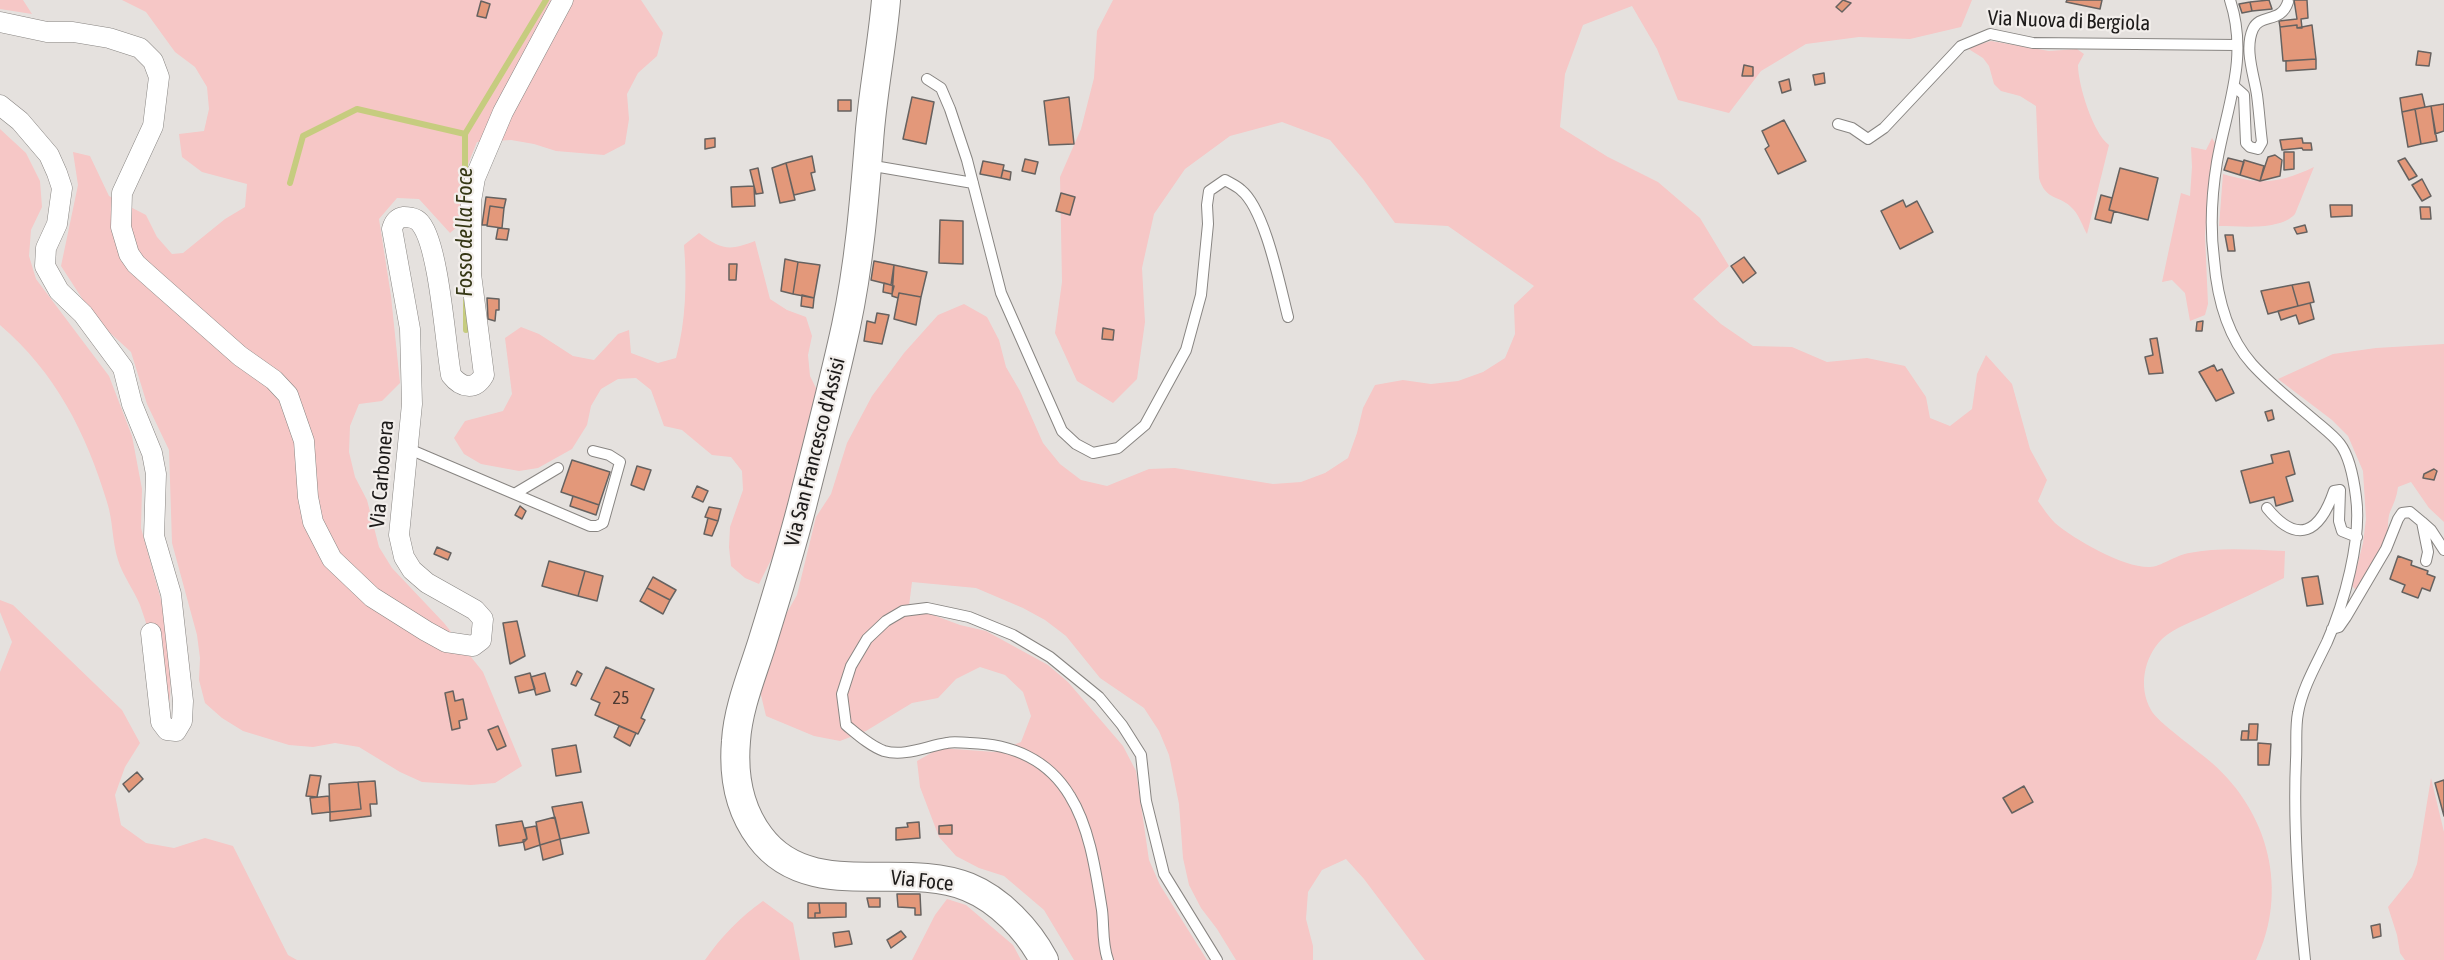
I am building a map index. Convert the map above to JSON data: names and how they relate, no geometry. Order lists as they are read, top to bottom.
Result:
{
  "streets": {
    "main road": ["Via San Francesco d'Assisi", "Via Foce"],
    "street": ["Via Carbonera"],
    "lane": ["Via Nuova di Bergiola"]
  },
  "crossings": [
    ["Via San Francesco d'Assisi", "Via Foce"]
  ],
  "water": ["Fosso della Foce"],
  "house_numbers": ["25"]
}
